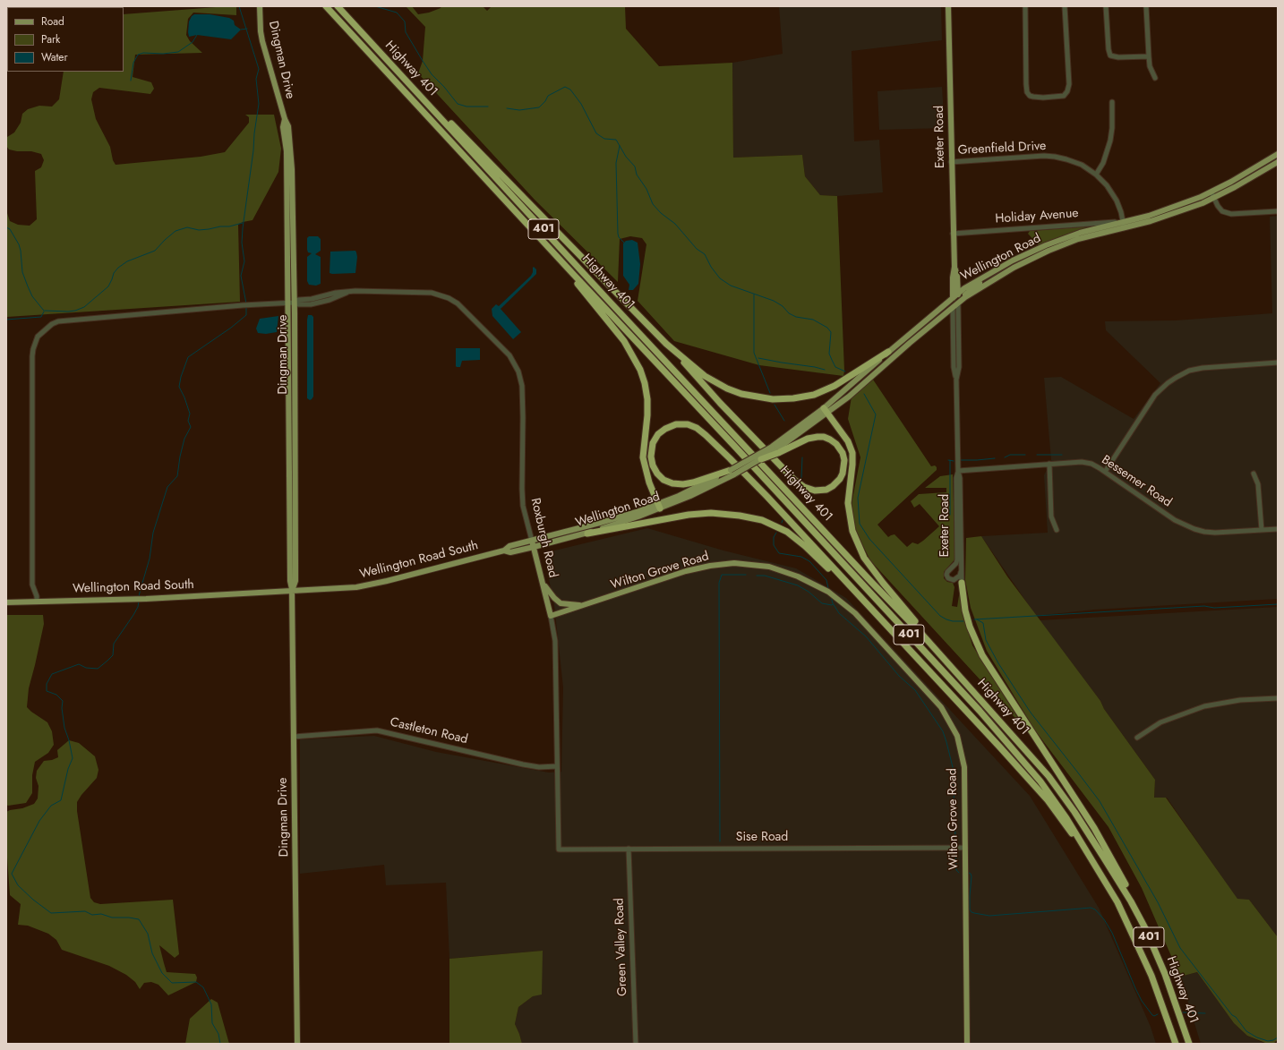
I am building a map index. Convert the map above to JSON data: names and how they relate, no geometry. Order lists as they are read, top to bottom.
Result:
{
  "streets": {
    "highway": ["Highway 401", "401"],
    "main road": [
      "Dingman Drive",
      "Exeter Road",
      "Wellington Road",
      "Roxburgh Road",
      "Wellington Road South",
      "Wilton Grove Road"
    ],
    "street": [
      "Greenfield Drive",
      "Holiday Avenue",
      "Bessemer Road",
      "Castleton Road",
      "Sise Road",
      "Green Valley Road"
    ]
  },
  "crossings": [
    ["Dingman Drive", "Roxburgh Road"],
    ["Dingman Drive", "Wellington Road South"],
    ["Dingman Drive", "Castleton Road"],
    ["Exeter Road", "Greenfield Drive"],
    ["Exeter Road", "Holiday Avenue"],
    ["Exeter Road", "Wellington Road"],
    ["Exeter Road", "Bessemer Road"],
    ["Greenfield Drive", "Holiday Avenue"],
    ["Greenfield Drive", "Wellington Road"],
    ["Holiday Avenue", "Wellington Road"],
    ["Wellington Road", "Roxburgh Road"],
    ["Wellington Road", "Wellington Road South"],
    ["Roxburgh Road", "Wellington Road South"],
    ["Roxburgh Road", "Wilton Grove Road"],
    ["Roxburgh Road", "Castleton Road"],
    ["Roxburgh Road", "Sise Road"],
    ["Wilton Grove Road", "Sise Road"],
    ["Sise Road", "Green Valley Road"]
  ],
  "legend": ["Road", "Park", "Water"]
}
